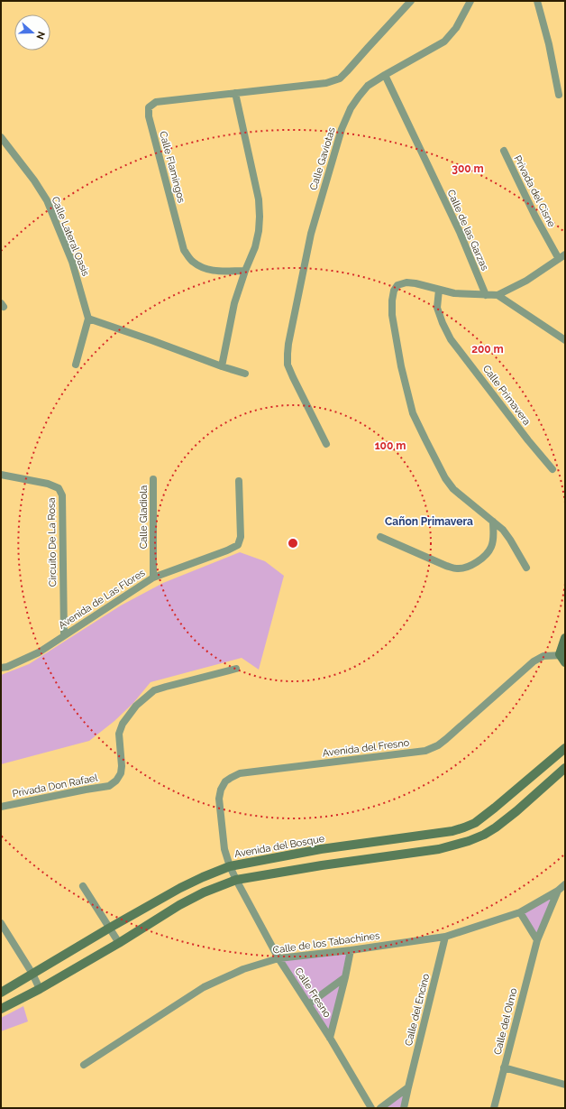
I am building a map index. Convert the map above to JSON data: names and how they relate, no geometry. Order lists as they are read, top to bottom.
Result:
{
  "streets": {
    "street": [
      "Calle Gaviotas",
      "Calle Flamingos",
      "Privada del Cisne",
      "Calle de las Garzas",
      "Calle Lateral Oasis",
      "Calle Primavera",
      "Calle Gladiola",
      "Circuito De La Rosa",
      "Avenida de Las Flores",
      "Avenida del Fresno",
      "Privada Don Rafael",
      "Avenida del Bosque",
      "Calle de los Tabachines",
      "Calle Fresno",
      "Calle del Encino",
      "Calle del Olmo"
    ]
  },
  "crossings": [
    ["Calle Gaviotas", "Calle de las Garzas"],
    ["Calle Gladiola", "Avenida de Las Flores"],
    ["Circuito De La Rosa", "Avenida de Las Flores"],
    ["Avenida del Fresno", "Avenida del Bosque"],
    ["Avenida del Fresno", "Calle Fresno"],
    ["Avenida del Bosque", "Calle Fresno"],
    ["Calle de los Tabachines", "Calle Fresno"],
    ["Calle de los Tabachines", "Calle del Encino"],
    ["Calle de los Tabachines", "Calle del Olmo"]
  ],
  "districts": ["Cañon Primavera"],
  "north": "right",
  "rings": ["300 m", "200 m", "100 m"]
}
